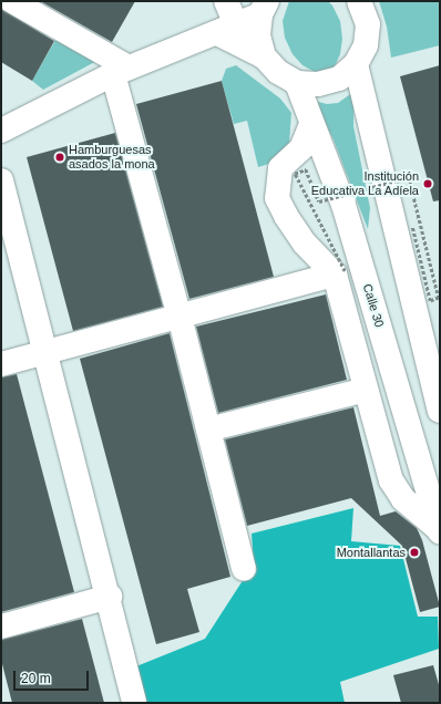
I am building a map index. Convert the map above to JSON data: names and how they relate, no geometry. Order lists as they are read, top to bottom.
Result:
{
  "streets": {
    "street": ["Calle 30"]
  },
  "places": ["Hamburguesas asados la mona", "Institución Educativa La Adíela", "Montallantas"],
  "scale_bar": "20 m"
}
